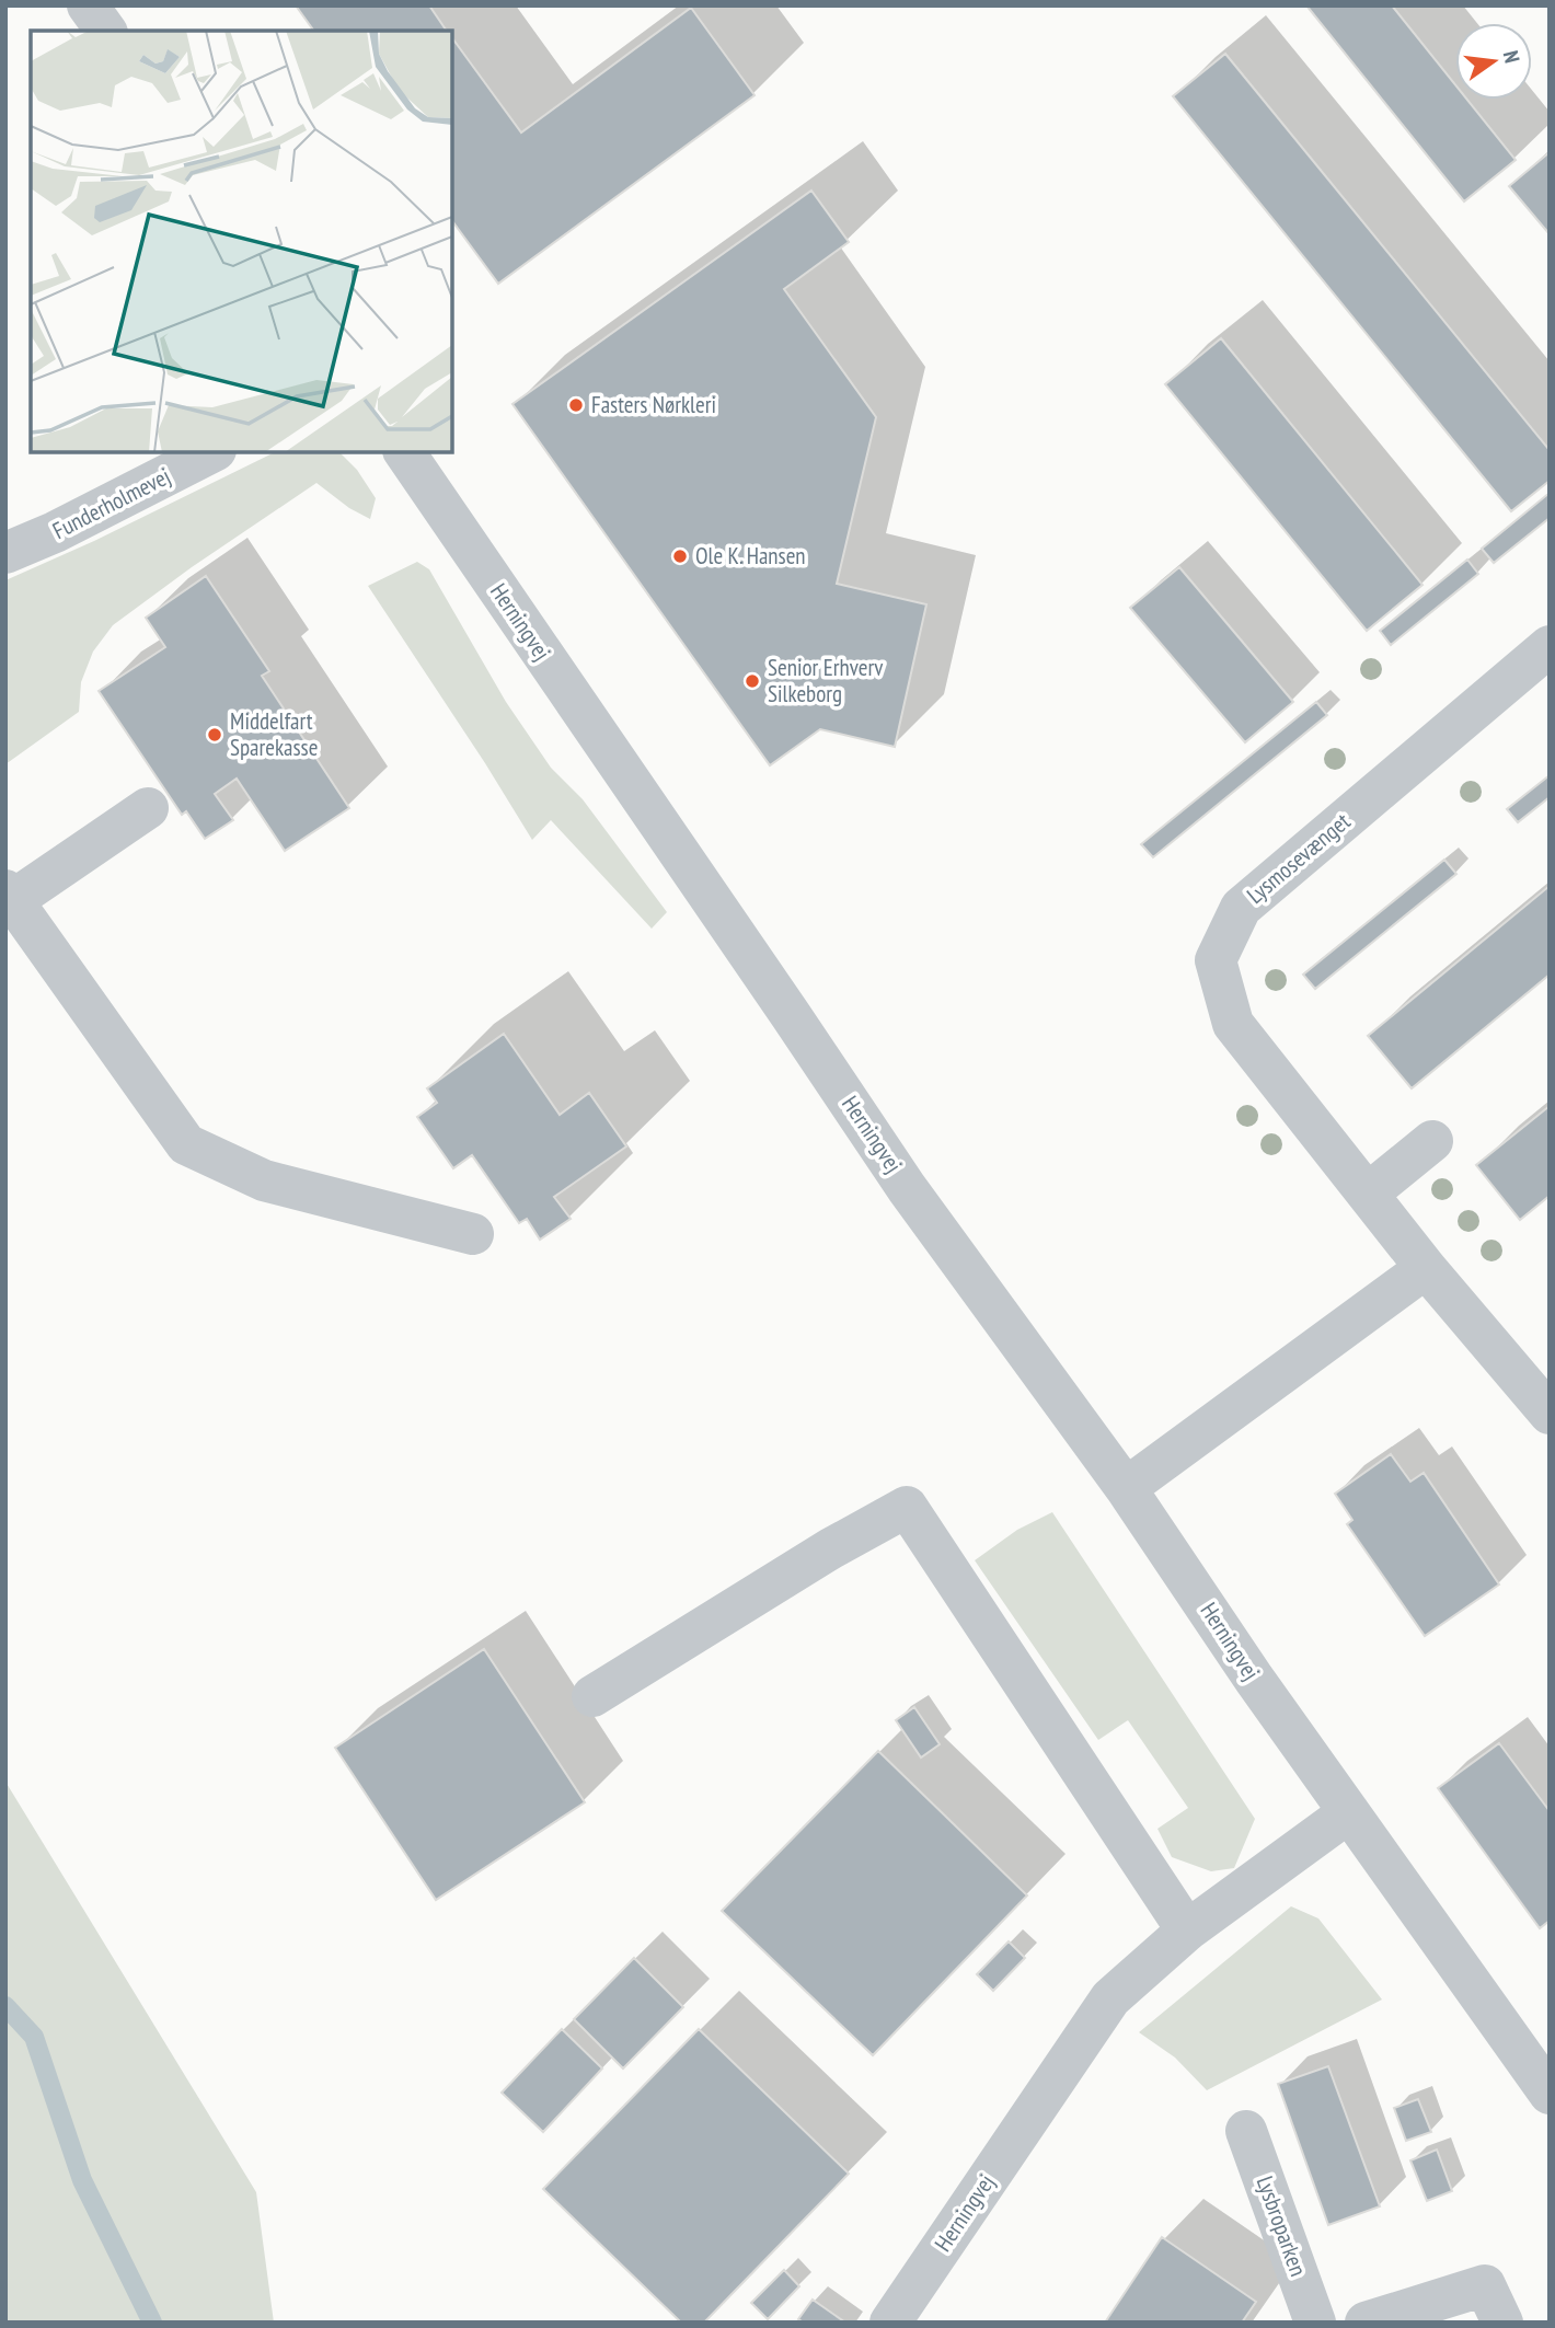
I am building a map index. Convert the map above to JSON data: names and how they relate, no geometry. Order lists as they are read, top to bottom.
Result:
{
  "streets": {
    "street": [
      "Funderholmevej",
      "Herningvej",
      "Lysmosevænget",
      "Lysbroparken"
    ]
  },
  "places": [
    "Fasters Nørkleri",
    "Ole K. Hansen",
    "Senior Erhverv Silkeborg",
    "Middelfart Sparekasse"
  ],
  "north": "right"
}
